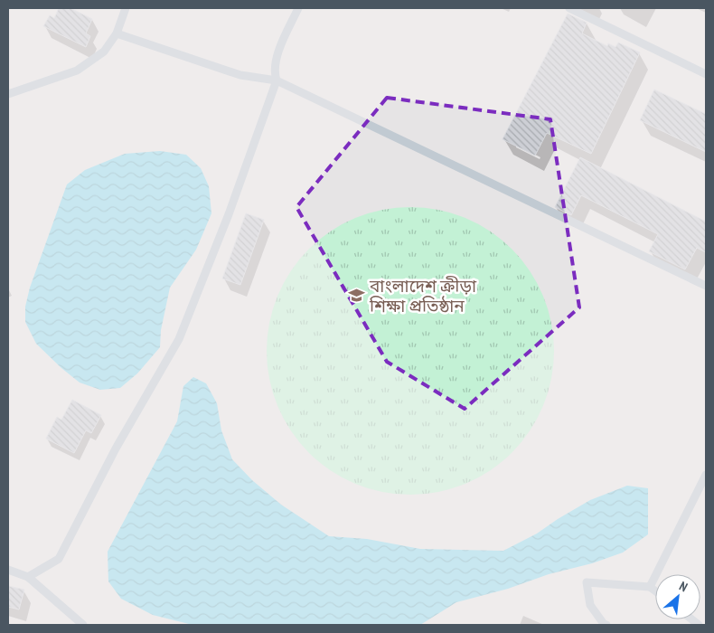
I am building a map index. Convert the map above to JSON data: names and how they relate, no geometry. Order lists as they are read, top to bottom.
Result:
{
  "places": {
    "school or university": ["বাংলাদেশ ক্রীড়া শিক্ষা প্রতিষ্ঠান"]
  },
  "north": "top right"
}
